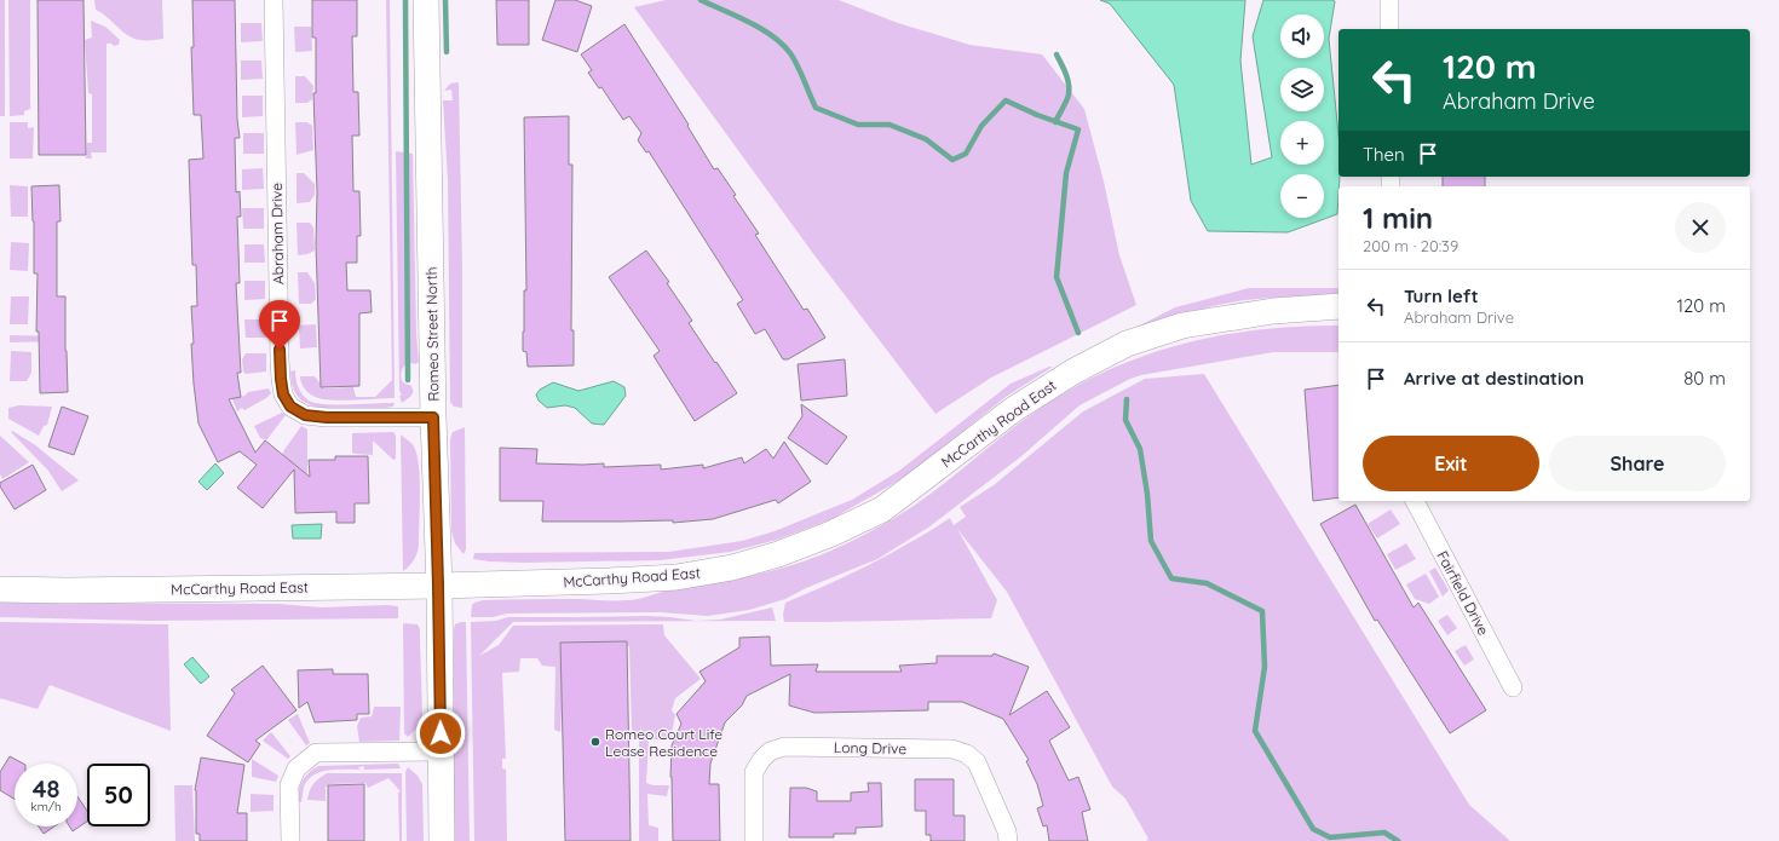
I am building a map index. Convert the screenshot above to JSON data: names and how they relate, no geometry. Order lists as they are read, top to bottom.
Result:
{
  "streets": {
    "street": [
      "Abraham Drive",
      "Romeo Street North",
      "McCarthy Road East",
      "Fairfield Drive",
      "Long Drive"
    ]
  },
  "crossings": [
    ["Abraham Drive", "Romeo Street North"],
    ["Romeo Street North", "McCarthy Road East"]
  ],
  "places": ["Romeo Court Life Lease Residence"],
  "page": {
    "map_buttons": ["+", "−"],
    "turn": ["120 m", "Abraham Drive"],
    "then": "Then",
    "heading": ["1 min", "200 m · 20:39"],
    "list": [
      {
        "name": "Turn left",
        "note": "Abraham Drive",
        "value": "120 m"
      },
      {
        "name": "Arrive at destination",
        "value": "80 m"
      }
    ],
    "buttons": ["Exit", "Share"],
    "speed": "48 km/h",
    "limit": "50"
  }
}
